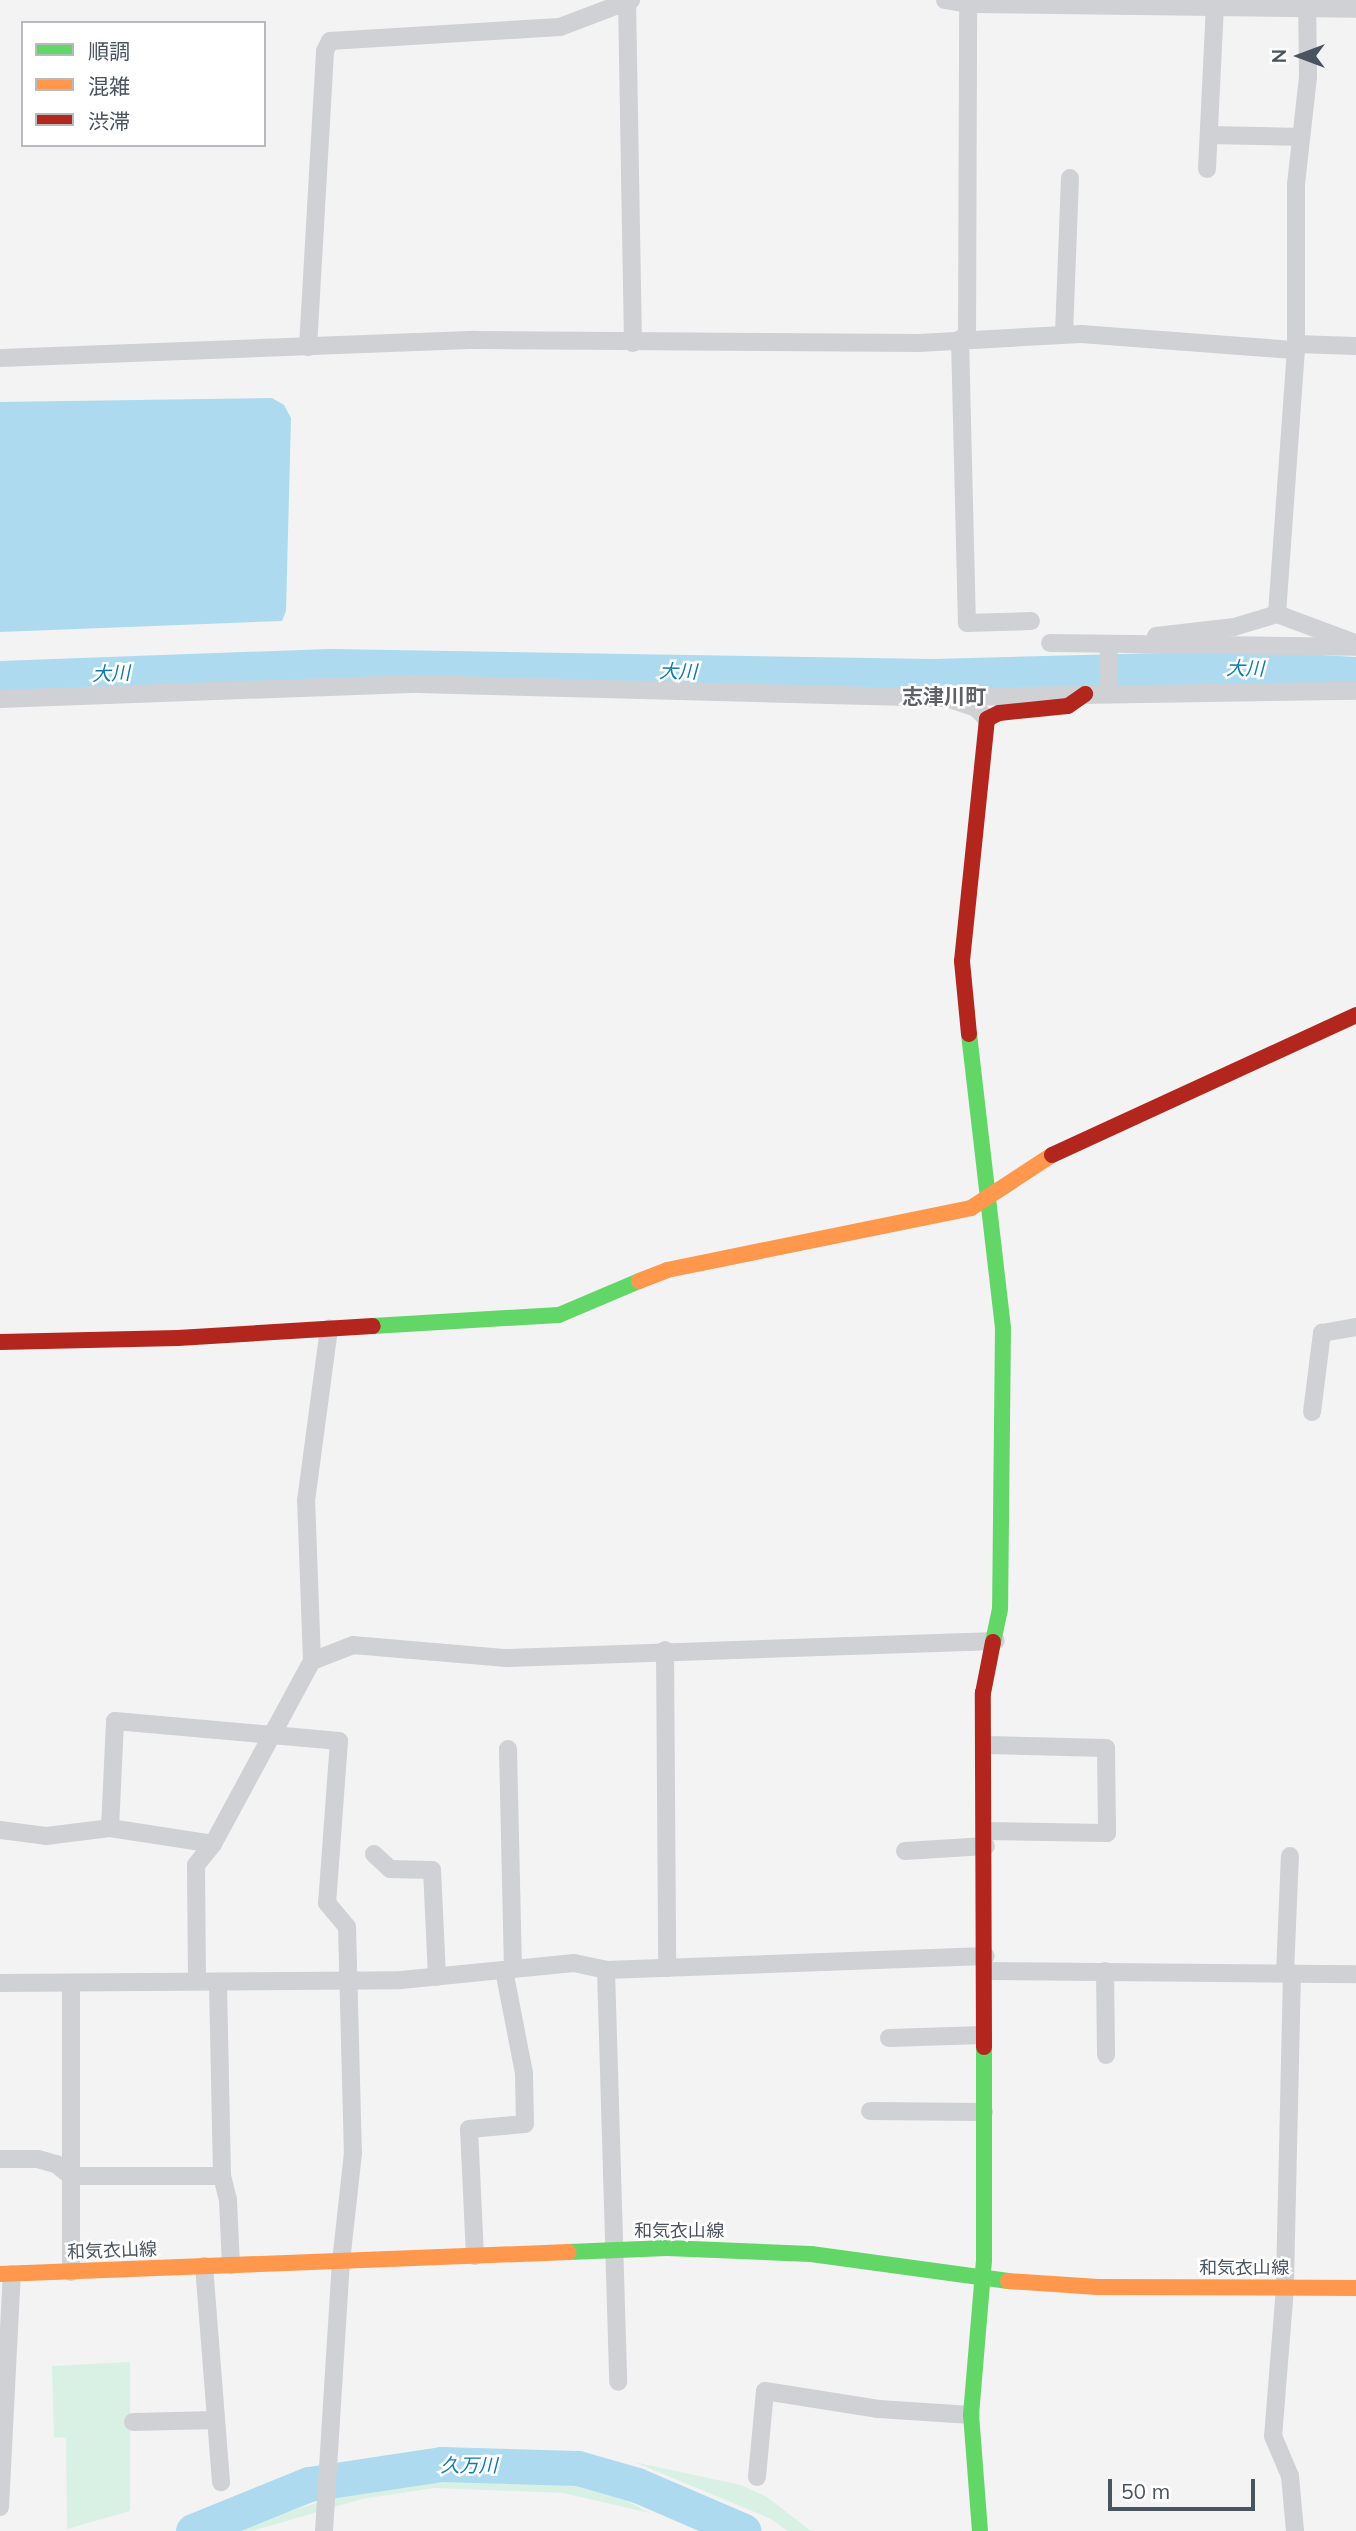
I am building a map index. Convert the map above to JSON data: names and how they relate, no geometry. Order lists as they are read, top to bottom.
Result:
{
  "streets": {
    "street": ["和気衣山線"]
  },
  "districts": ["志津川町"],
  "water": ["大川", "久万川"],
  "legend": ["順調", "混雑", "渋滞"],
  "scale_bar": "50 m",
  "north": "left"
}
